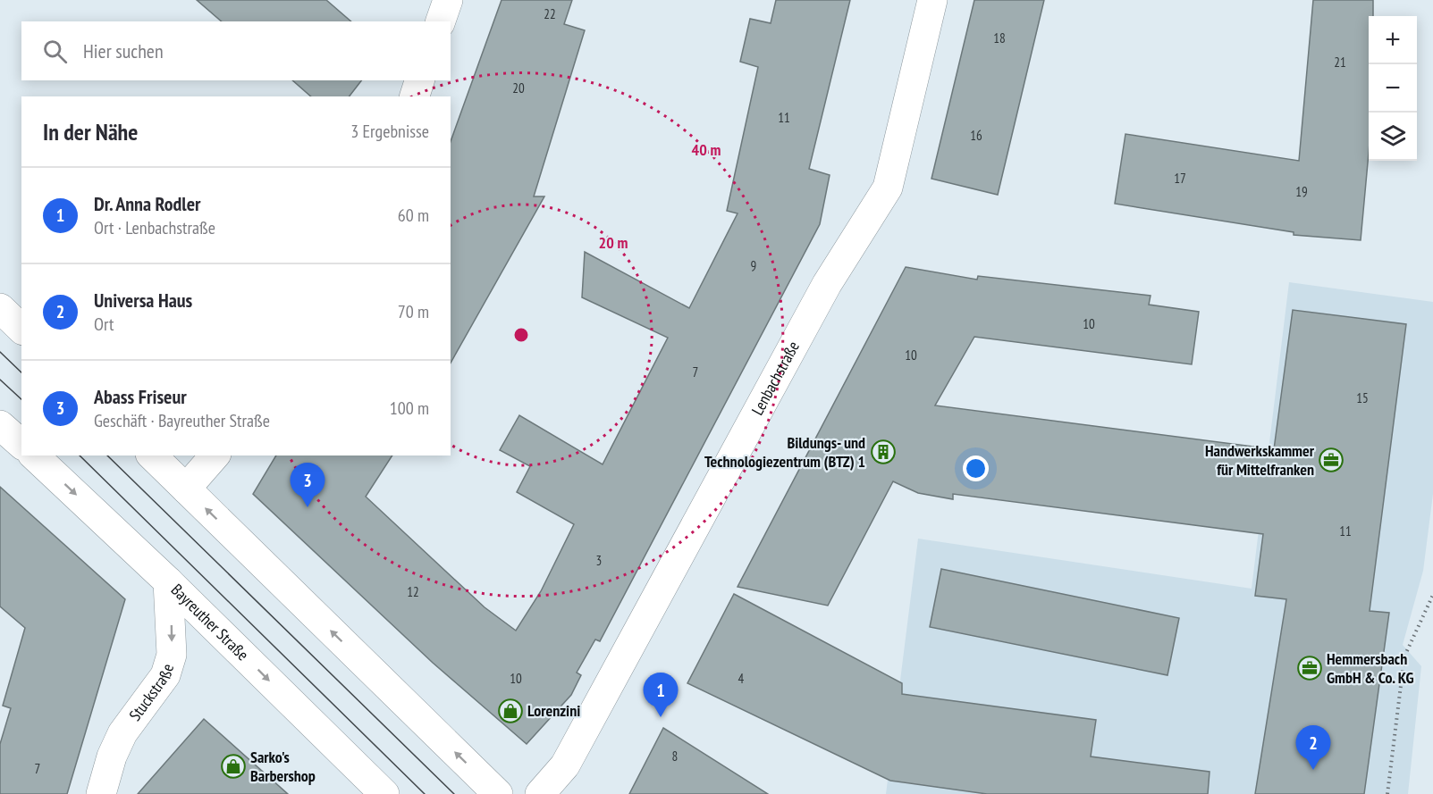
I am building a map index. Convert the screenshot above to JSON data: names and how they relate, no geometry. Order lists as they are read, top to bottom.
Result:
{
  "streets": {
    "street": ["Lenbachstraße", "Bayreuther Straße", "Stuckstraße"]
  },
  "crossings": [
    ["Bayreuther Straße", "Stuckstraße"]
  ],
  "one_way": ["Stuckstraße"],
  "places": {
    "building": ["Bildungs- und Technologiezentrum (BTZ) 1"],
    "office": ["Handwerkskammer für Mittelfranken", "Hemmersbach GmbH & Co. KG"],
    "shop": ["Lorenzini", "Sarko's Barbershop"]
  },
  "house_numbers": [
    "22",
    "18",
    "21",
    "20",
    "11",
    "16",
    "17",
    "19",
    "9",
    "10",
    "10",
    "7",
    "15",
    "11",
    "3",
    "12",
    "10",
    "4",
    "8",
    "7"
  ],
  "page": {
    "map_buttons": ["+", "−"],
    "search": "Hier suchen",
    "heading": ["In der Nähe", "3 Ergebnisse"],
    "list": [
      {
        "mark": "1",
        "name": "Dr. Anna Rodler",
        "note": "Ort · Lenbachstraße",
        "value": "60 m"
      },
      {
        "mark": "2",
        "name": "Universa Haus",
        "note": "Ort",
        "value": "70 m"
      },
      {
        "mark": "3",
        "name": "Abass Friseur",
        "note": "Geschäft · Bayreuther Straße",
        "value": "100 m"
      }
    ],
    "pins": ["3", "1", "2"]
  },
  "rings": ["40 m", "20 m"]
}
